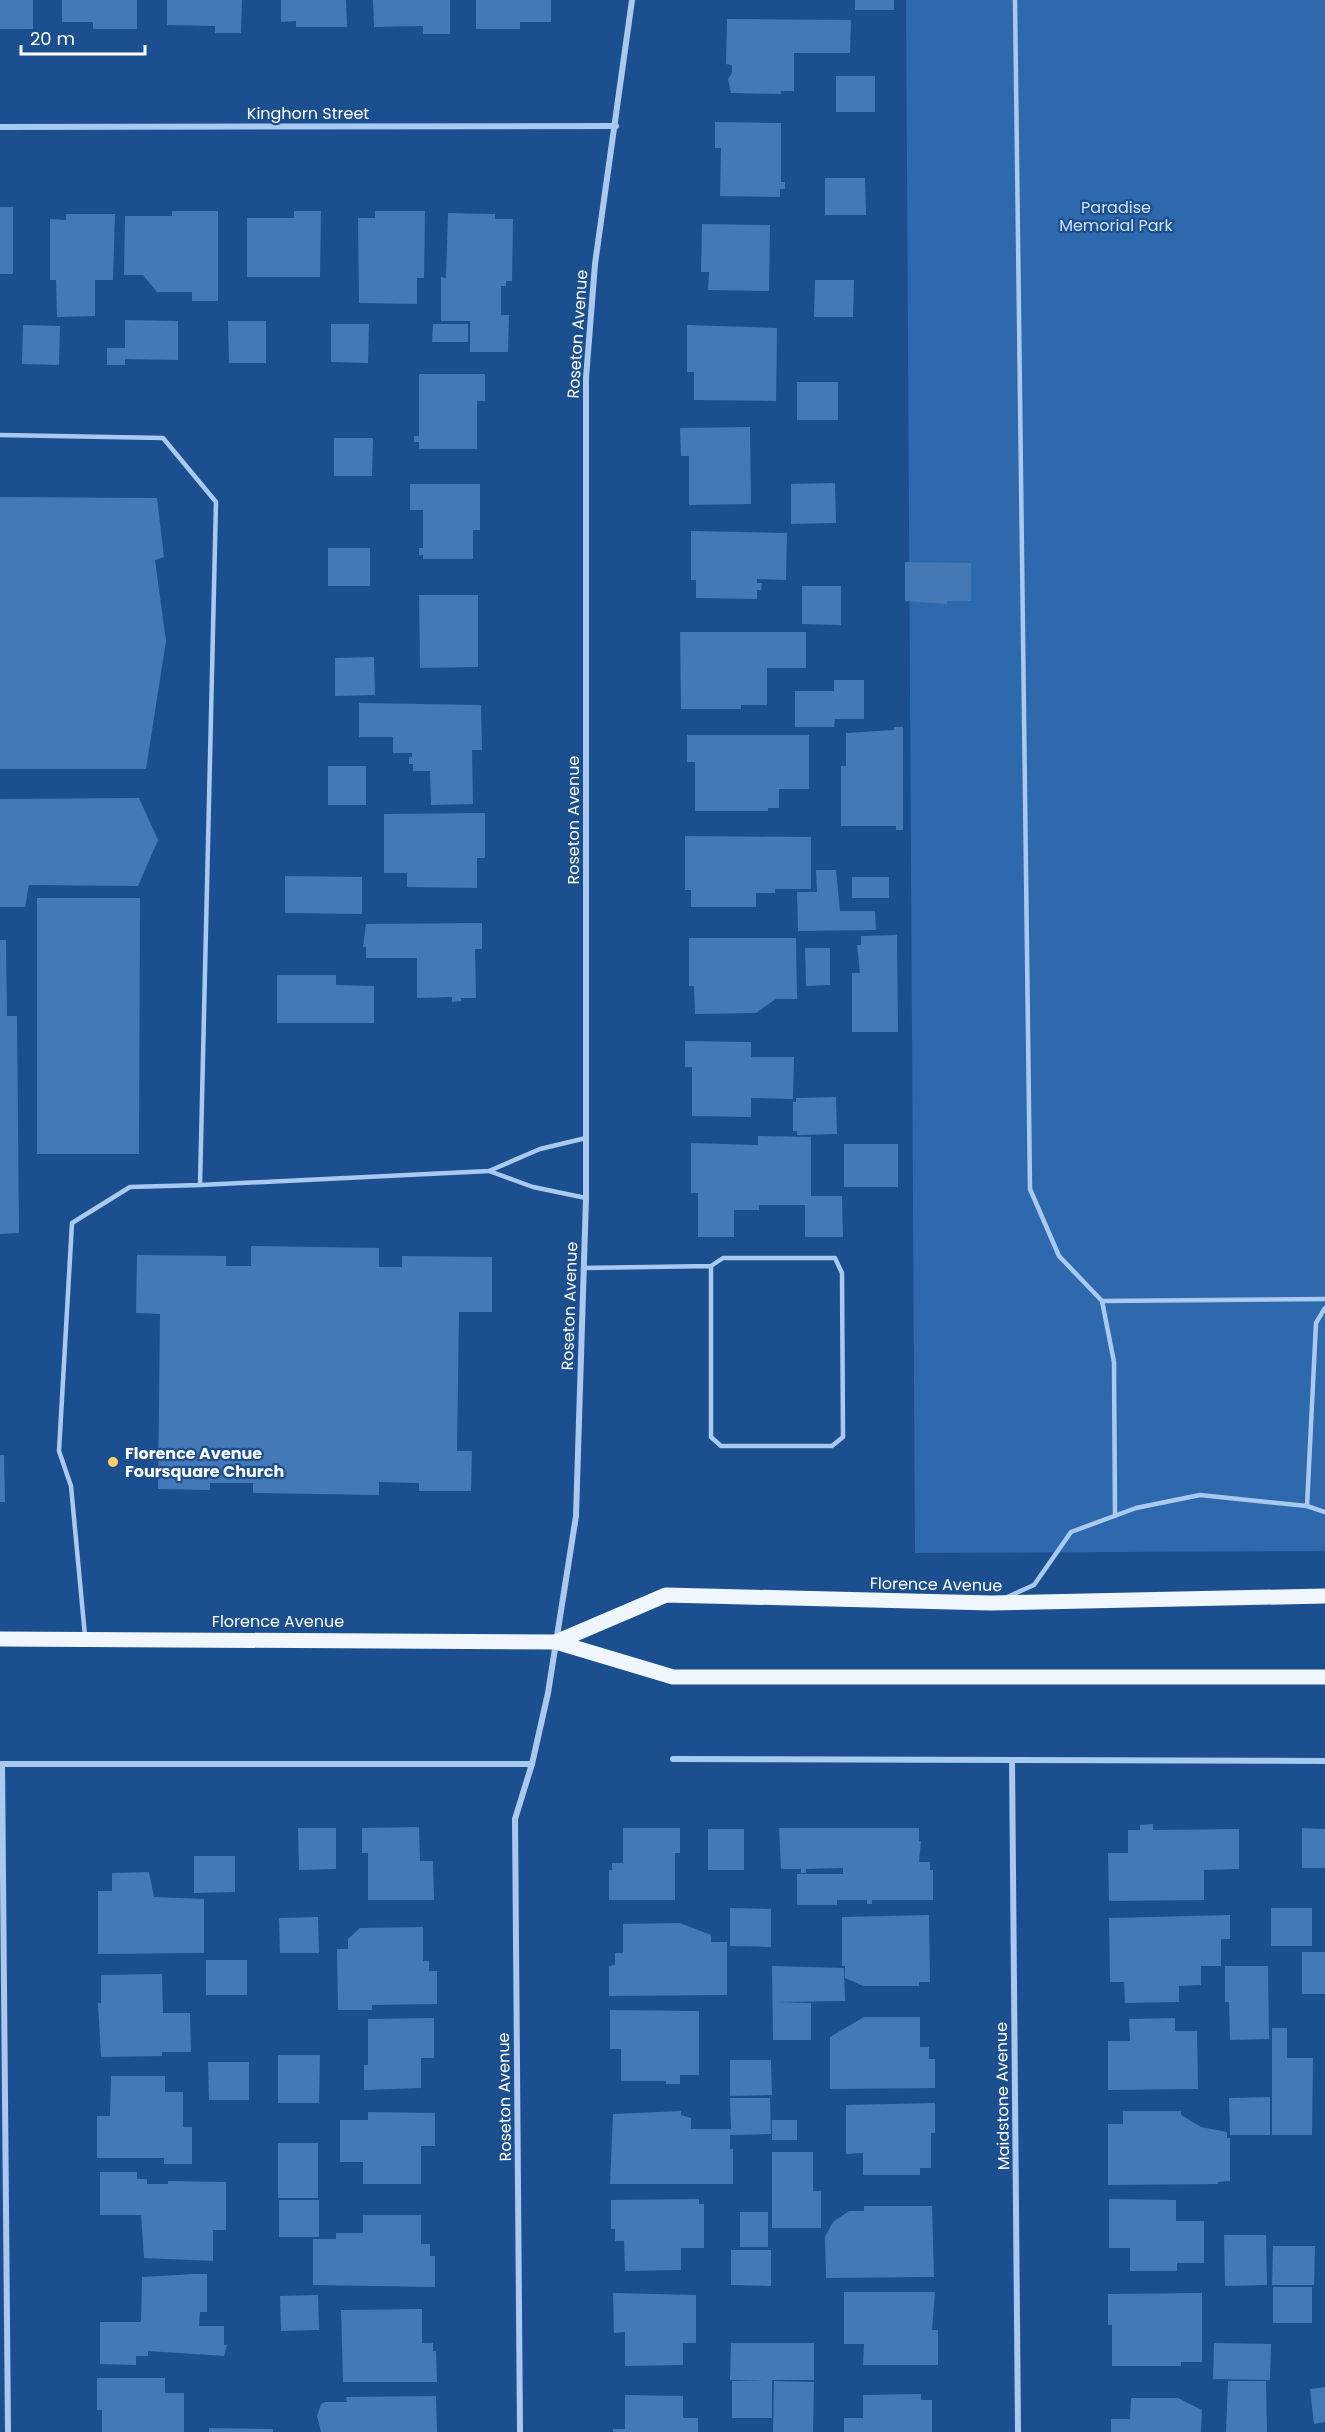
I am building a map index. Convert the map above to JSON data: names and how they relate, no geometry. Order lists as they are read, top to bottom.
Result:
{
  "streets": {
    "main road": ["Florence Avenue"],
    "street": ["Kinghorn Street", "Roseton Avenue", "Maidstone Avenue"]
  },
  "crossings": [
    ["Kinghorn Street", "Roseton Avenue"],
    ["Roseton Avenue", "Florence Avenue"]
  ],
  "parks": ["Paradise Memorial Park"],
  "places": ["Florence Avenue Foursquare Church"],
  "scale_bar": "20 m"
}
